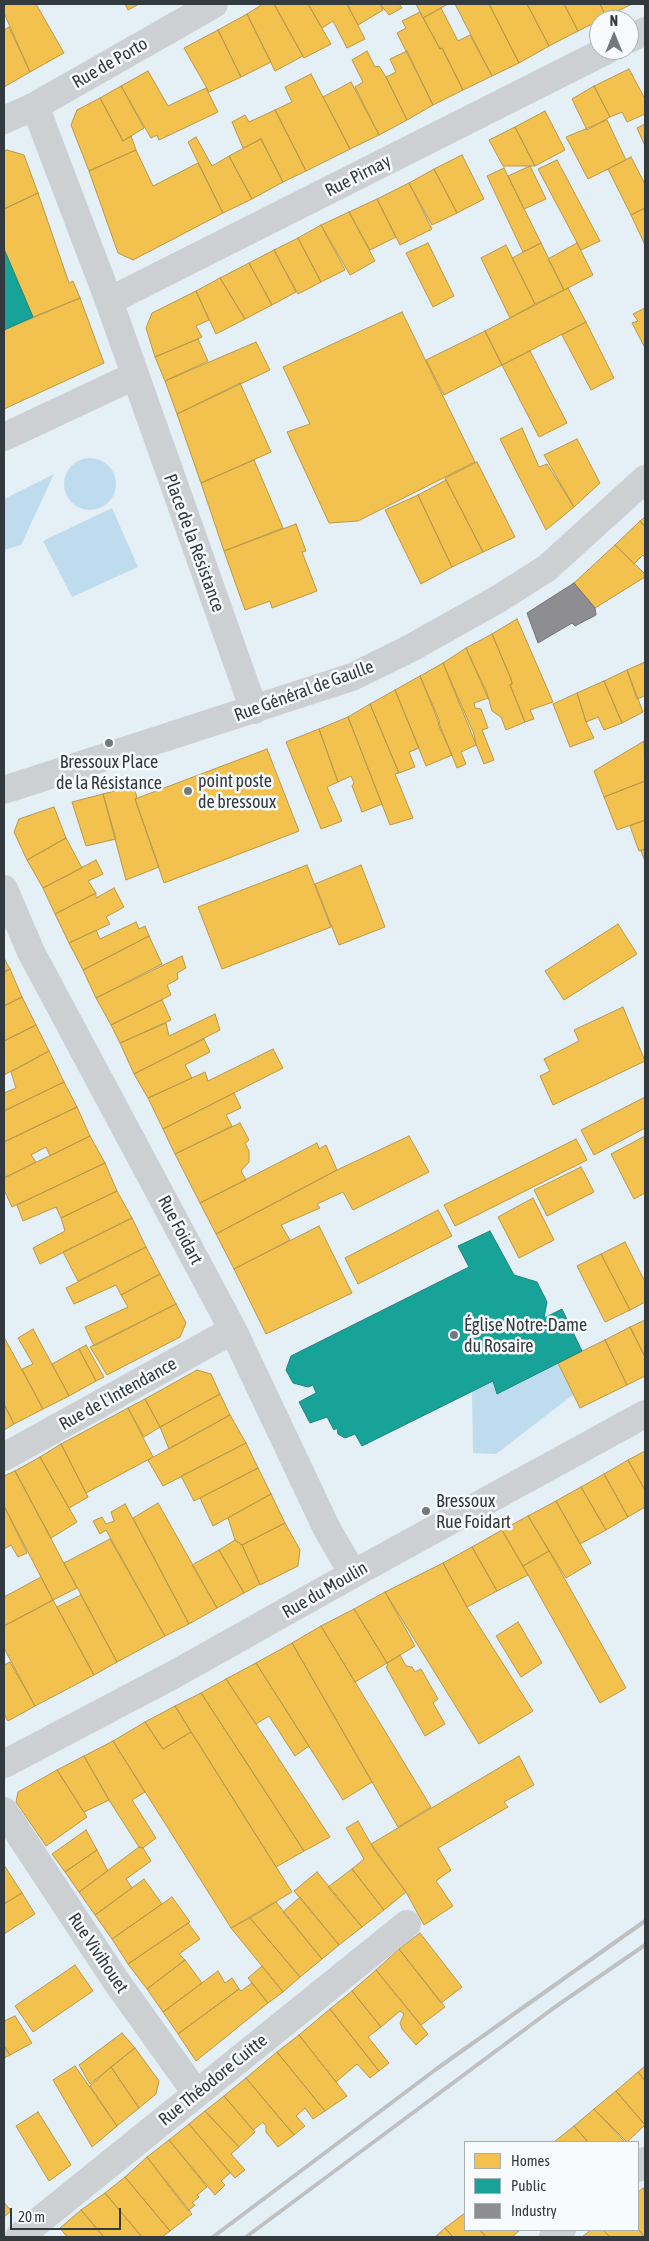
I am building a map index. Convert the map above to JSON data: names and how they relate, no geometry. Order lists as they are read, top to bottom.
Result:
{
  "streets": {
    "street": [
      "Rue de Porto",
      "Rue Pirnay",
      "Place de la Résistance",
      "Rue Général de Gaulle",
      "Rue Foidart",
      "Rue de l'Intendance",
      "Rue du Moulin",
      "Rue Vivihouet",
      "Rue Théodore Cuitte"
    ]
  },
  "crossings": [
    ["Rue de Porto", "Place de la Résistance"],
    ["Rue Pirnay", "Place de la Résistance"],
    ["Place de la Résistance", "Rue Général de Gaulle"],
    ["Rue Foidart", "Rue de l'Intendance"],
    ["Rue Foidart", "Rue du Moulin"],
    ["Rue Vivihouet", "Rue Théodore Cuitte"]
  ],
  "places": [
    "Bressoux Place de la Résistance",
    "point poste de bressoux",
    "Église Notre-Dame du Rosaire",
    "Bressoux Rue Foidart"
  ],
  "legend": ["Homes", "Public", "Industry"],
  "scale_bar": "20 m",
  "north": "top"
}
